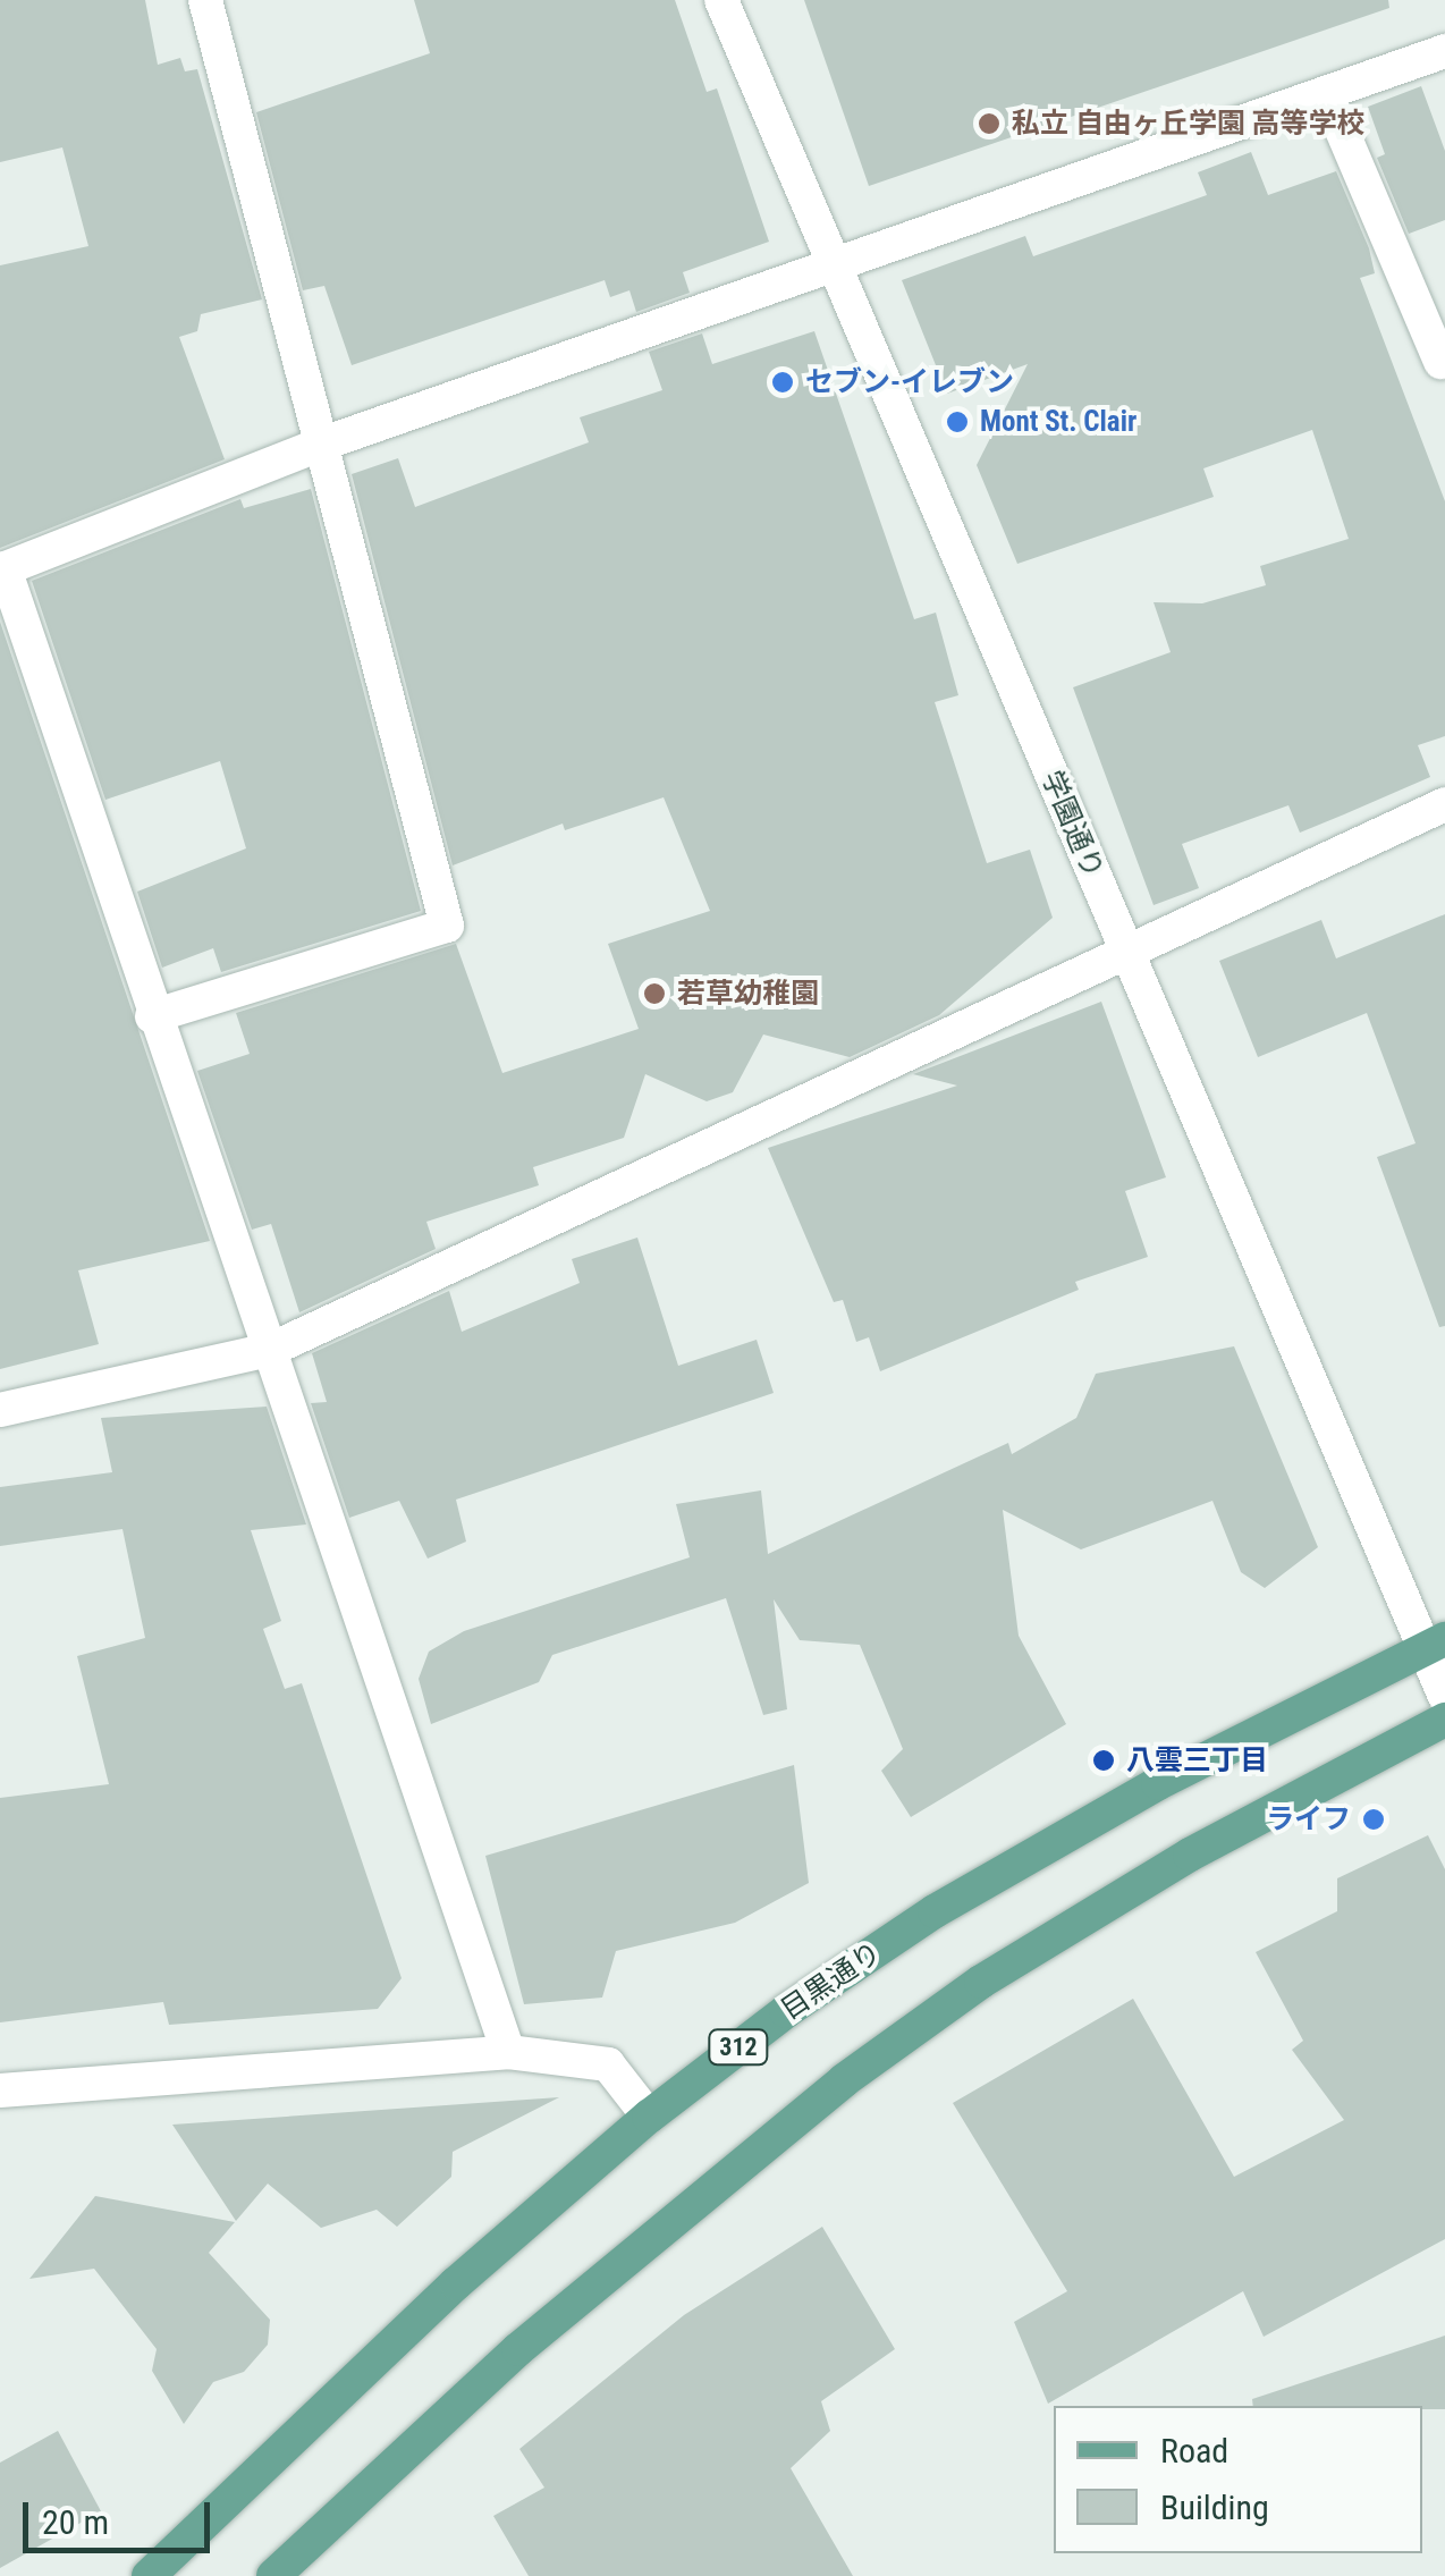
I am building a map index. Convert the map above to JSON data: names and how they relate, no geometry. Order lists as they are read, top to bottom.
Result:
{
  "streets": {
    "main road": ["目黒通り", "312"],
    "street": ["学園通り"]
  },
  "crossings": [
    ["学園通り", "目黒通り"]
  ],
  "places": [
    "私立 自由ヶ丘学園 高等学校",
    "セブン-イレブン",
    "Mont St. Clair",
    "若草幼稚園",
    "八雲三丁目",
    "ライフ"
  ],
  "legend": ["Road", "Building"],
  "scale_bar": "20 m"
}
